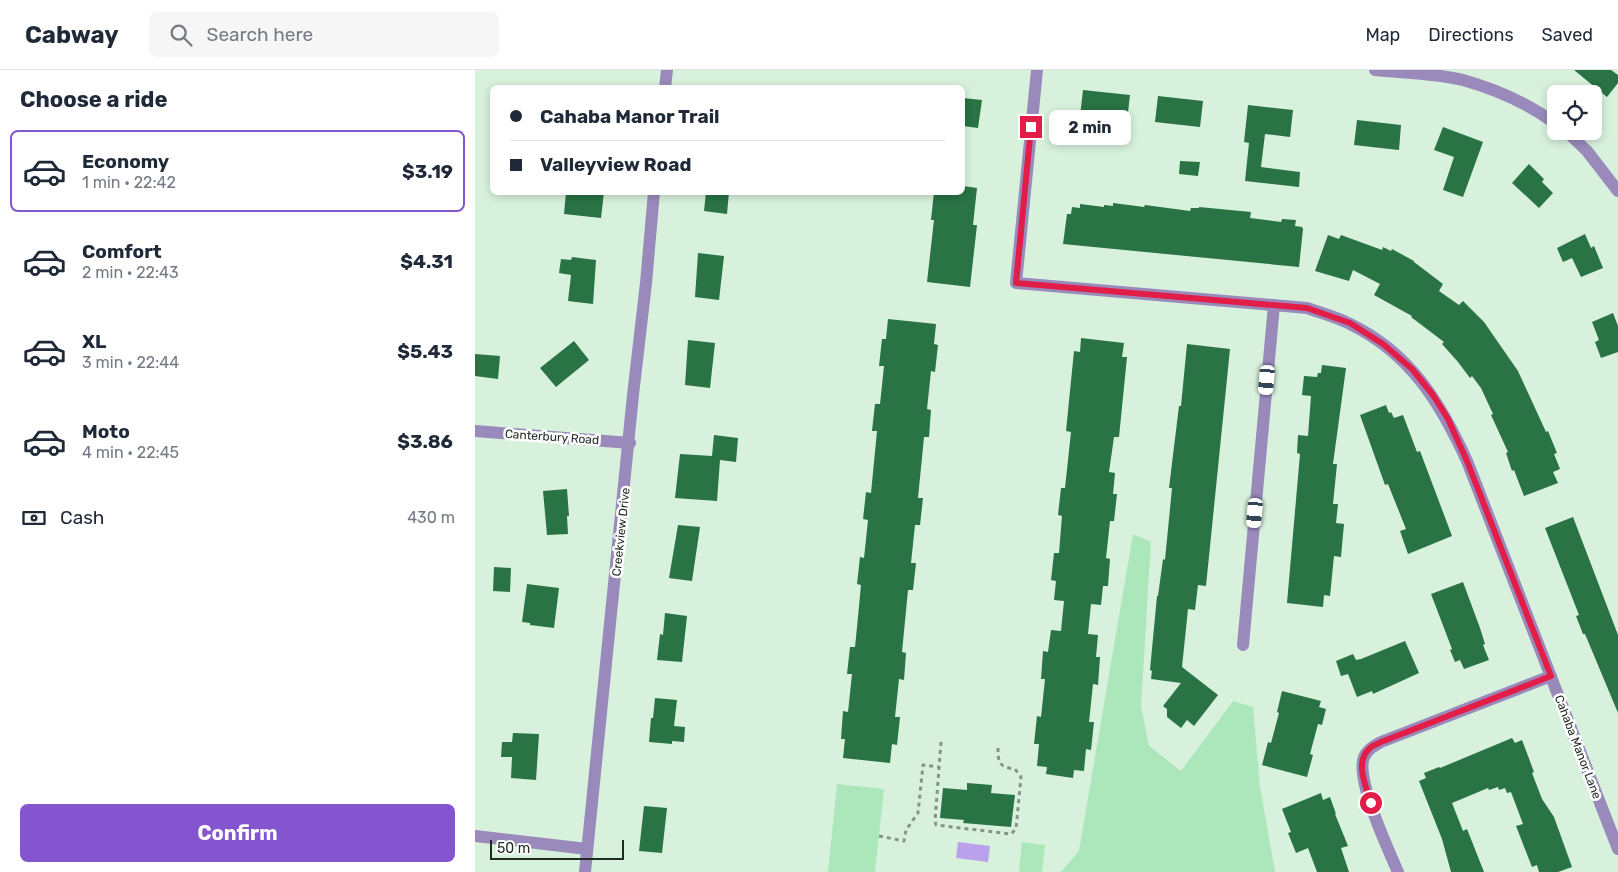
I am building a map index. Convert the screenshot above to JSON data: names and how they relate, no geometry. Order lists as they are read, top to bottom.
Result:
{
  "streets": {
    "street": ["Canterbury Road", "Creekview Drive", "Cahaba Manor Lane"]
  },
  "crossings": [
    ["Canterbury Road", "Creekview Drive"]
  ],
  "scale_bar": "50 m",
  "page": {
    "header": "Cabway",
    "search": "Search here",
    "nav": ["Map", "Directions", "Saved"],
    "heading": "Choose a ride",
    "banner": ["Cahaba Manor Trail", "Valleyview Road"],
    "bubble": "2 min",
    "list": [
      {
        "name": "Economy",
        "note": "1 min · 22:42",
        "value": "$3.19"
      },
      {
        "name": "Comfort",
        "note": "2 min · 22:43",
        "value": "$4.31"
      },
      {
        "name": "XL",
        "note": "3 min · 22:44",
        "value": "$5.43"
      },
      {
        "name": "Moto",
        "note": "4 min · 22:45",
        "value": "$3.86"
      }
    ],
    "pay": ["Cash", "430 m"],
    "buttons": "Confirm",
    "scale": "50 m"
  }
}
